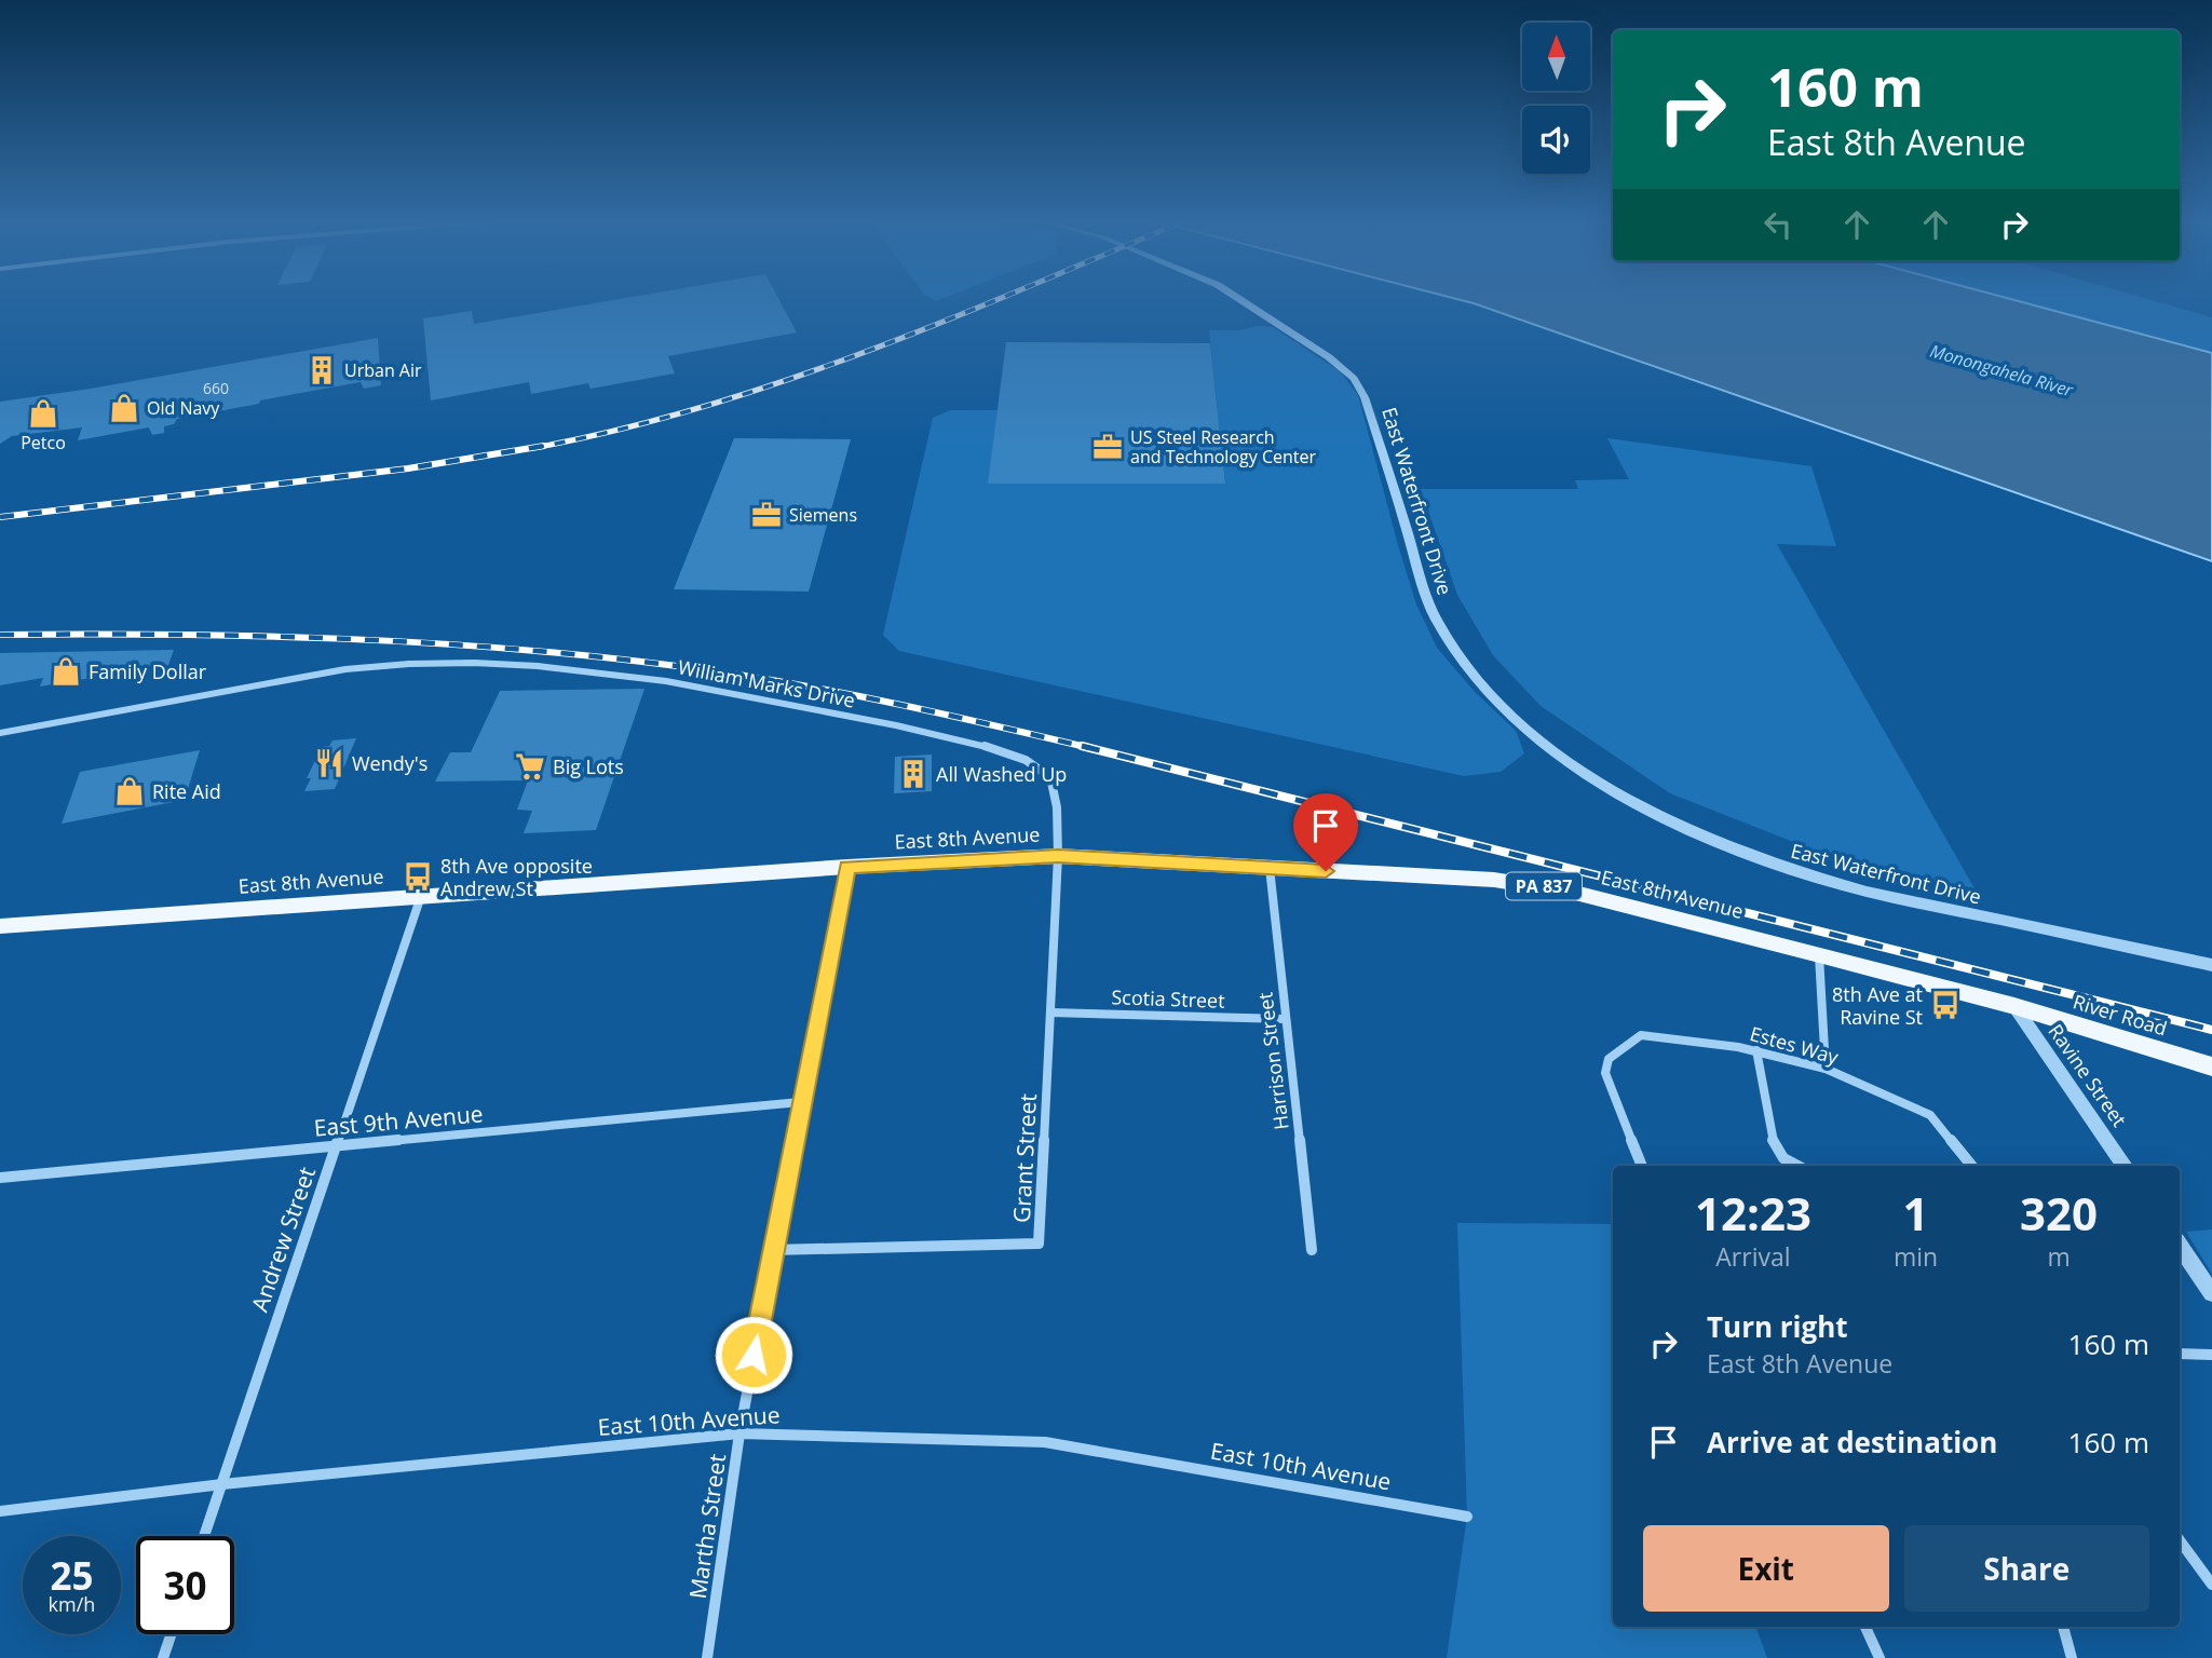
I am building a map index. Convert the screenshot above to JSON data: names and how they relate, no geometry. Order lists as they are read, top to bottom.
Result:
{
  "streets": {
    "main road": ["East 8th Avenue", "PA 837", "River Road"],
    "street": [
      "East Waterfront Drive",
      "William Marks Drive",
      "Scotia Street",
      "Estes Way",
      "Harrison Street",
      "Ravine Street",
      "East 9th Avenue",
      "Grant Street",
      "Andrew Street",
      "East 10th Avenue",
      "Martha Street"
    ]
  },
  "crossings": [
    ["William Marks Drive", "East 8th Avenue"],
    ["William Marks Drive", "Grant Street"],
    ["East 8th Avenue", "River Road"],
    ["East 8th Avenue", "Harrison Street"],
    ["East 8th Avenue", "Ravine Street"],
    ["East 8th Avenue", "Grant Street"],
    ["East 8th Avenue", "Andrew Street"],
    ["East 8th Avenue", "Martha Street"],
    ["Scotia Street", "Harrison Street"],
    ["Scotia Street", "Grant Street"],
    ["River Road", "Ravine Street"],
    ["East 9th Avenue", "Andrew Street"],
    ["East 9th Avenue", "Martha Street"],
    ["Grant Street", "Martha Street"],
    ["Andrew Street", "East 10th Avenue"],
    ["East 10th Avenue", "Martha Street"]
  ],
  "water": ["Monongahela River"],
  "places": {
    "building": ["Urban Air", "All Washed Up"],
    "shop": [
      "Old Navy",
      "Petco",
      "Family Dollar",
      "Rite Aid"
    ],
    "office": ["US Steel Research and Technology Center", "Siemens"],
    "restaurant": ["Wendy's"],
    "supermarket": ["Big Lots"],
    "bus stop": ["8th Ave opposite Andrew St", "8th Ave at Ravine St"]
  },
  "house_numbers": ["660"],
  "north": "top",
  "page": {
    "turn": ["160 m", "East 8th Avenue"],
    "eta": [
      "12:23",
      "Arrival",
      "1",
      "min",
      "320",
      "m"
    ],
    "list": [
      {
        "name": "Turn right",
        "note": "East 8th Avenue",
        "value": "160 m"
      },
      {
        "name": "Arrive at destination",
        "value": "160 m"
      }
    ],
    "buttons": ["Exit", "Share"],
    "speed": "25 km/h",
    "limit": "30"
  }
}
